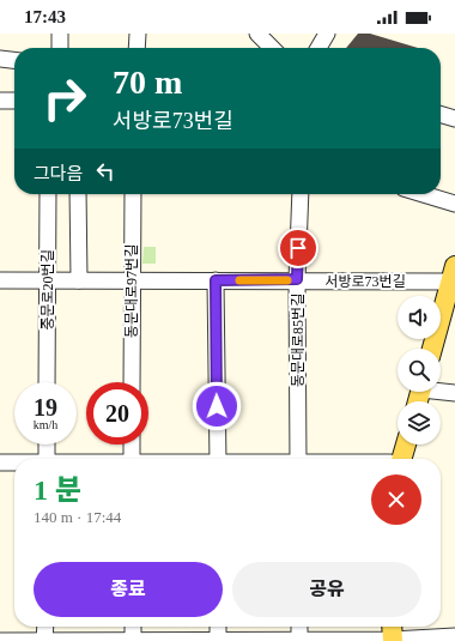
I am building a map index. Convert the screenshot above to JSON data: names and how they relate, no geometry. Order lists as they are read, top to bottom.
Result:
{
  "streets": {
    "street": [
      "서방로73번길",
      "중문로20번길",
      "동문대로97번길",
      "동문대로85번길"
    ]
  },
  "crossings": [
    ["서방로73번길", "중문로20번길"],
    ["서방로73번길", "동문대로97번길"],
    ["서방로73번길", "동문대로85번길"]
  ],
  "page": {
    "status": "17:43",
    "turn": ["70 m", "서방로73번길"],
    "then": "그다음",
    "speed": "19 km/h",
    "limit": "20",
    "heading": ["1 분", "140 m · 17:44"],
    "buttons": ["종료", "공유"]
  }
}
